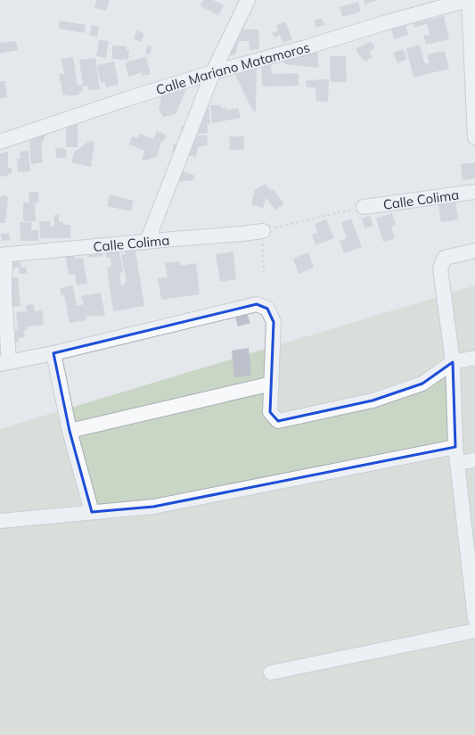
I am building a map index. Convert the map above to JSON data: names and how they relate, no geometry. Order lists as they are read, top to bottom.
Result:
{
  "streets": {
    "street": ["Calle Mariano Matamoros", "Calle Colima"]
  }
}
